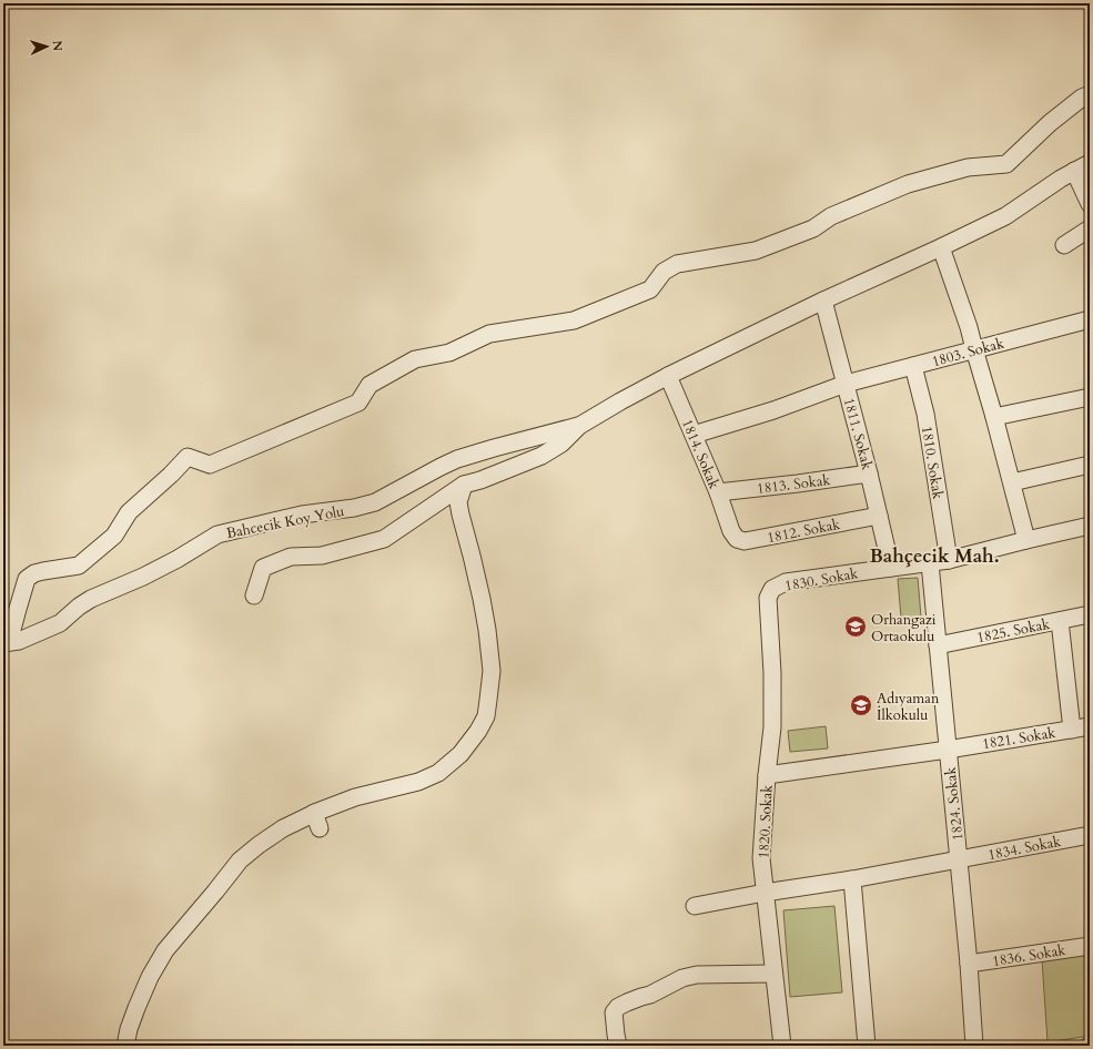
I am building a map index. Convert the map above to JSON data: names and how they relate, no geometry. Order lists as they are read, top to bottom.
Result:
{
  "streets": {
    "street": [
      "1803. Sokak",
      "1811. Sokak",
      "1814. Sokak",
      "1810. Sokak",
      "1813. Sokak",
      "Bahcecik Koy Yolu",
      "1812. Sokak",
      "1830. Sokak",
      "1825. Sokak",
      "1821. Sokak",
      "1824. Sokak",
      "1820. Sokak",
      "1834. Sokak",
      "1836. Sokak"
    ]
  },
  "crossings": [
    ["1803. Sokak", "1811. Sokak"],
    ["1803. Sokak", "1814. Sokak"],
    ["1803. Sokak", "1810. Sokak"],
    ["1811. Sokak", "1813. Sokak"],
    ["1811. Sokak", "1812. Sokak"],
    ["1811. Sokak", "1830. Sokak"],
    ["1814. Sokak", "1813. Sokak"],
    ["1814. Sokak", "1812. Sokak"],
    ["1810. Sokak", "1830. Sokak"],
    ["1830. Sokak", "1824. Sokak"],
    ["1830. Sokak", "1820. Sokak"],
    ["1825. Sokak", "1824. Sokak"],
    ["1821. Sokak", "1824. Sokak"],
    ["1821. Sokak", "1820. Sokak"],
    ["1824. Sokak", "1834. Sokak"],
    ["1824. Sokak", "1836. Sokak"],
    ["1820. Sokak", "1834. Sokak"]
  ],
  "districts": ["Bahçecik Mah."],
  "places": {
    "school or university": ["Orhangazi Ortaokulu", "Adıyaman İlkokulu"]
  },
  "north": "right"
}
